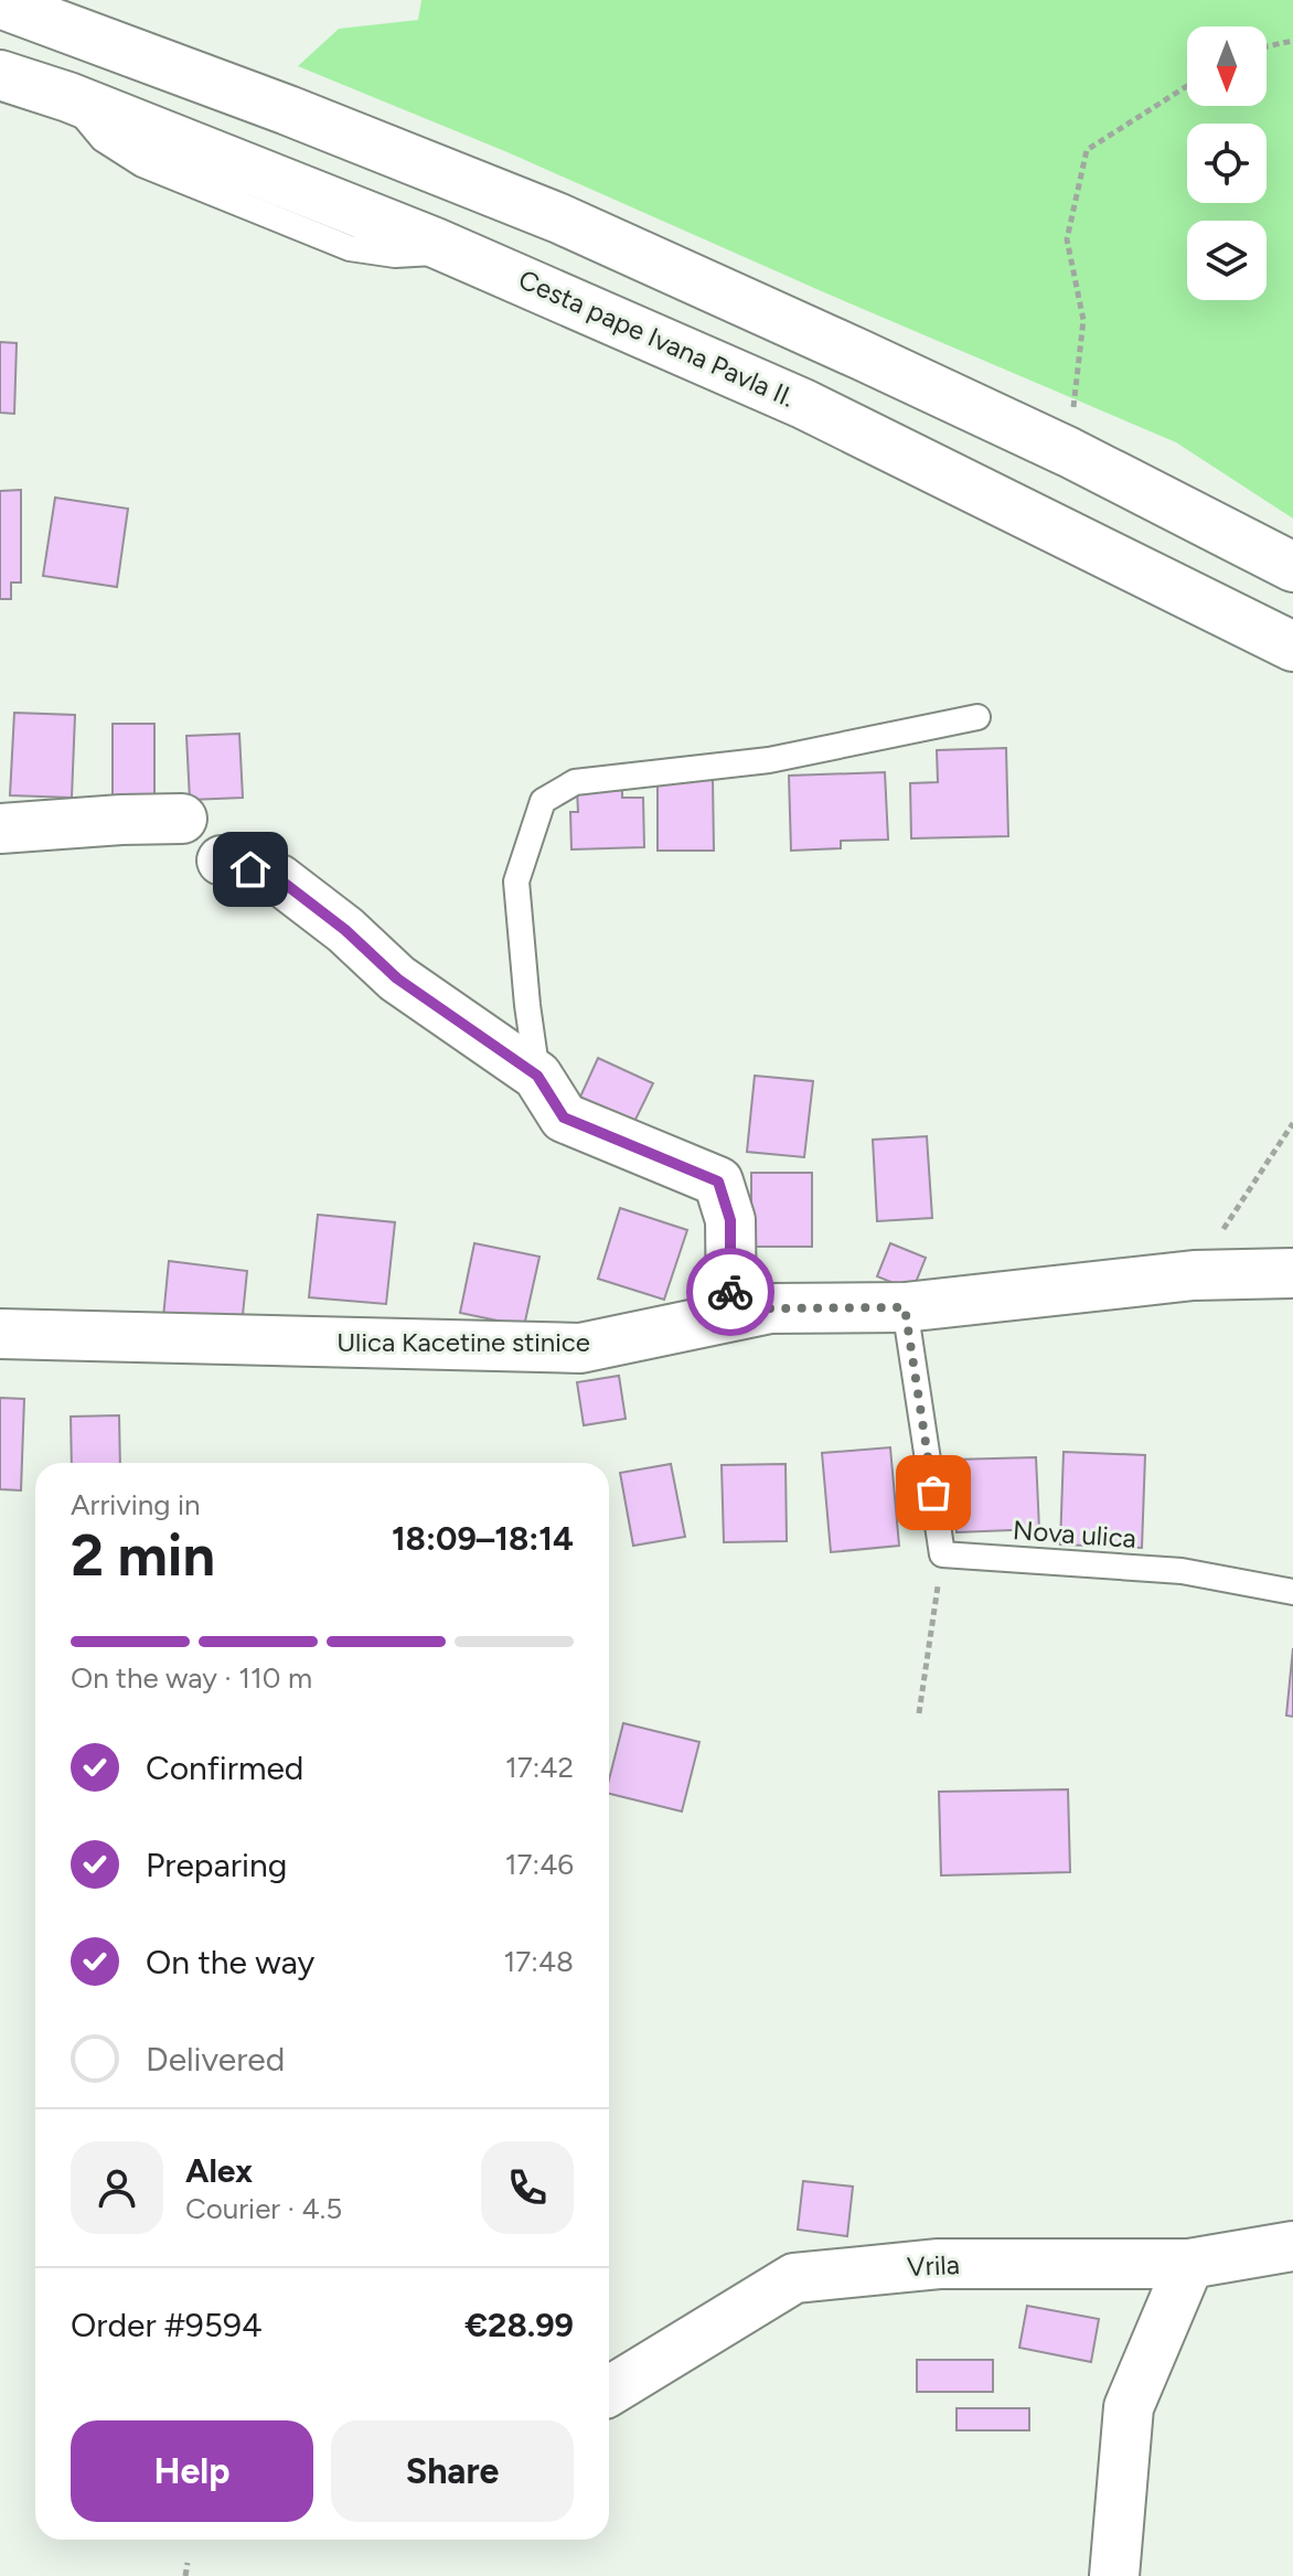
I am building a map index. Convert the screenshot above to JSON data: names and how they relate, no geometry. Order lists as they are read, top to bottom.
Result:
{
  "streets": {
    "street": ["Cesta pape Ivana Pavla II.", "Ulica Kacetine stinice", "Vrila"],
    "lane": ["Nova ulica"]
  },
  "north": "bottom",
  "page": {
    "heading": ["2 min", "Arriving in", "18:09–18:14"],
    "panel": [
      "Alex",
      "Courier · 4.5",
      "Order #9594",
      "€28.99"
    ],
    "bar": "On the way · 110 m",
    "list": [
      ["Confirmed", "17:42"],
      ["Preparing", "17:46"],
      ["On the way", "17:48"],
      "Delivered"
    ],
    "buttons": ["Help", "Share"]
  }
}
